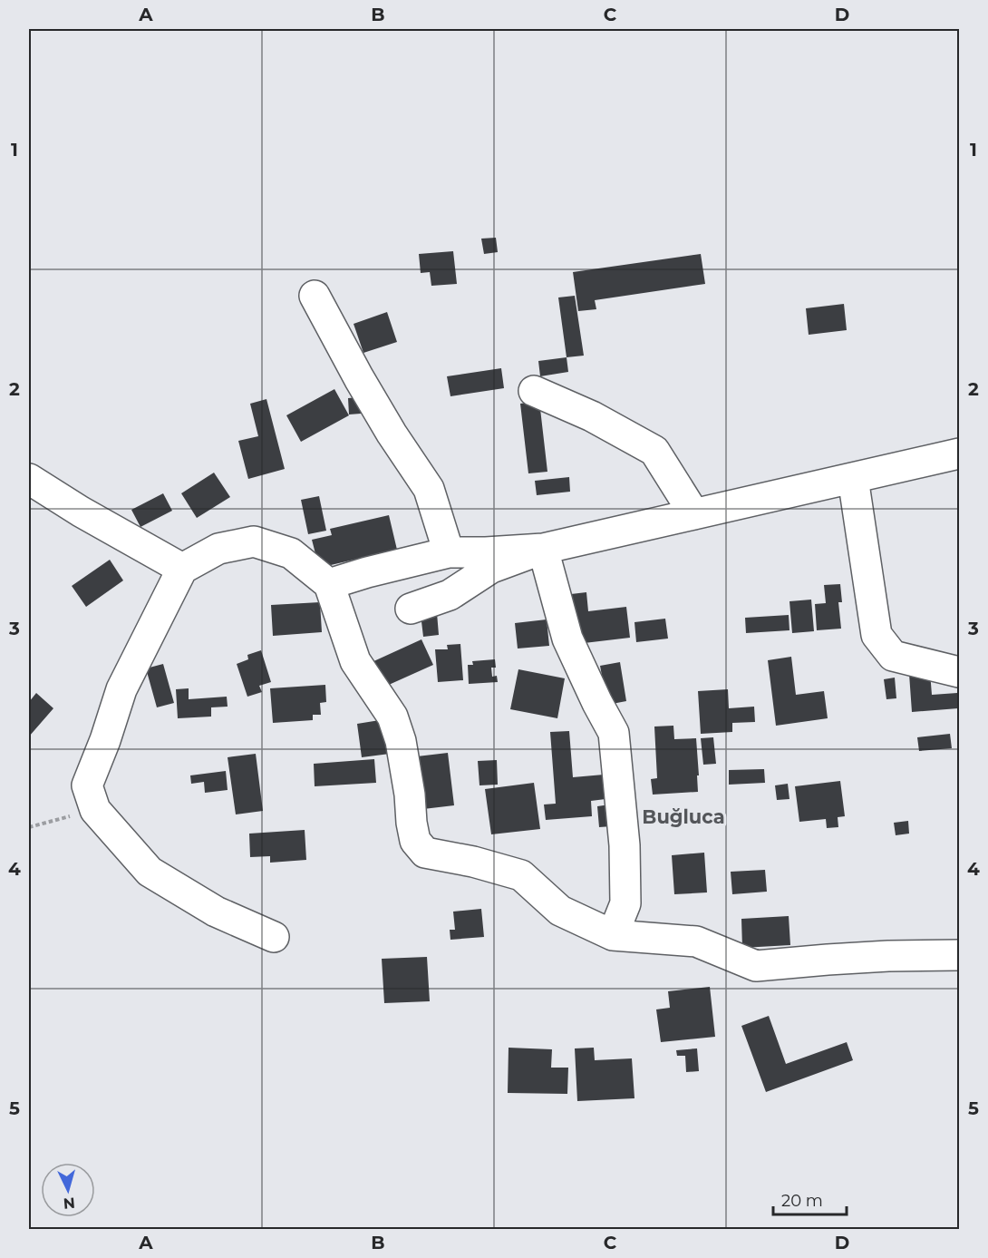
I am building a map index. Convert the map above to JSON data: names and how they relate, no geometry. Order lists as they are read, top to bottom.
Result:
{
  "districts": ["Buğluca"],
  "scale_bar": "20 m",
  "north": "bottom",
  "grid": {
    "columns": [
      "A",
      "B",
      "C",
      "D"
    ],
    "rows": [
      "1",
      "2",
      "3",
      "4",
      "5"
    ]
  }
}
